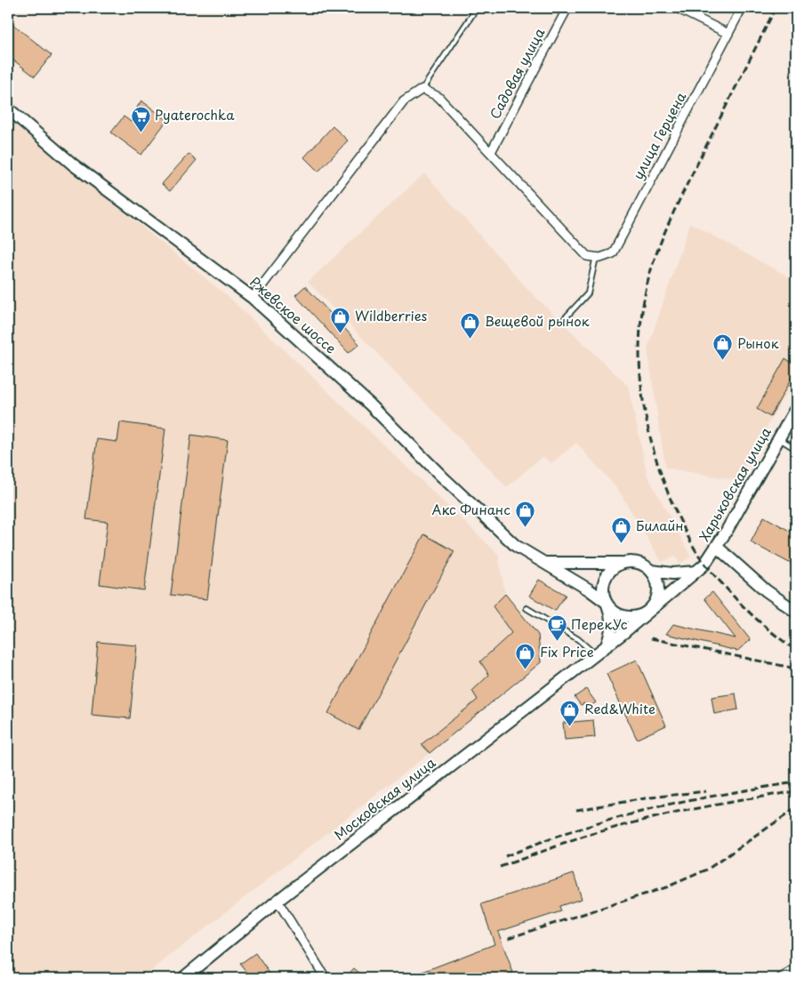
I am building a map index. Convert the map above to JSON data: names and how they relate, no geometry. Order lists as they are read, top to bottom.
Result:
{
  "streets": {
    "main road": ["Ржевское шоссе", "Харьковская улица", "Московская улица"],
    "street": ["Садовая улица", "улица Герцена"]
  },
  "crossings": [
    ["Садовая улица", "улица Герцена"],
    ["Ржевское шоссе", "Харьковская улица"],
    ["Ржевское шоссе", "Московская улица"],
    ["Харьковская улица", "Московская улица"]
  ],
  "places": {
    "supermarket": ["Pyaterochka"],
    "shop": [
      "Wildberries",
      "Вещевой рынок",
      "Рынок",
      "Акс Финанс",
      "Билайн",
      "Fix Price",
      "Red&White"
    ],
    "cafe": ["ПерекУс"]
  }
}
